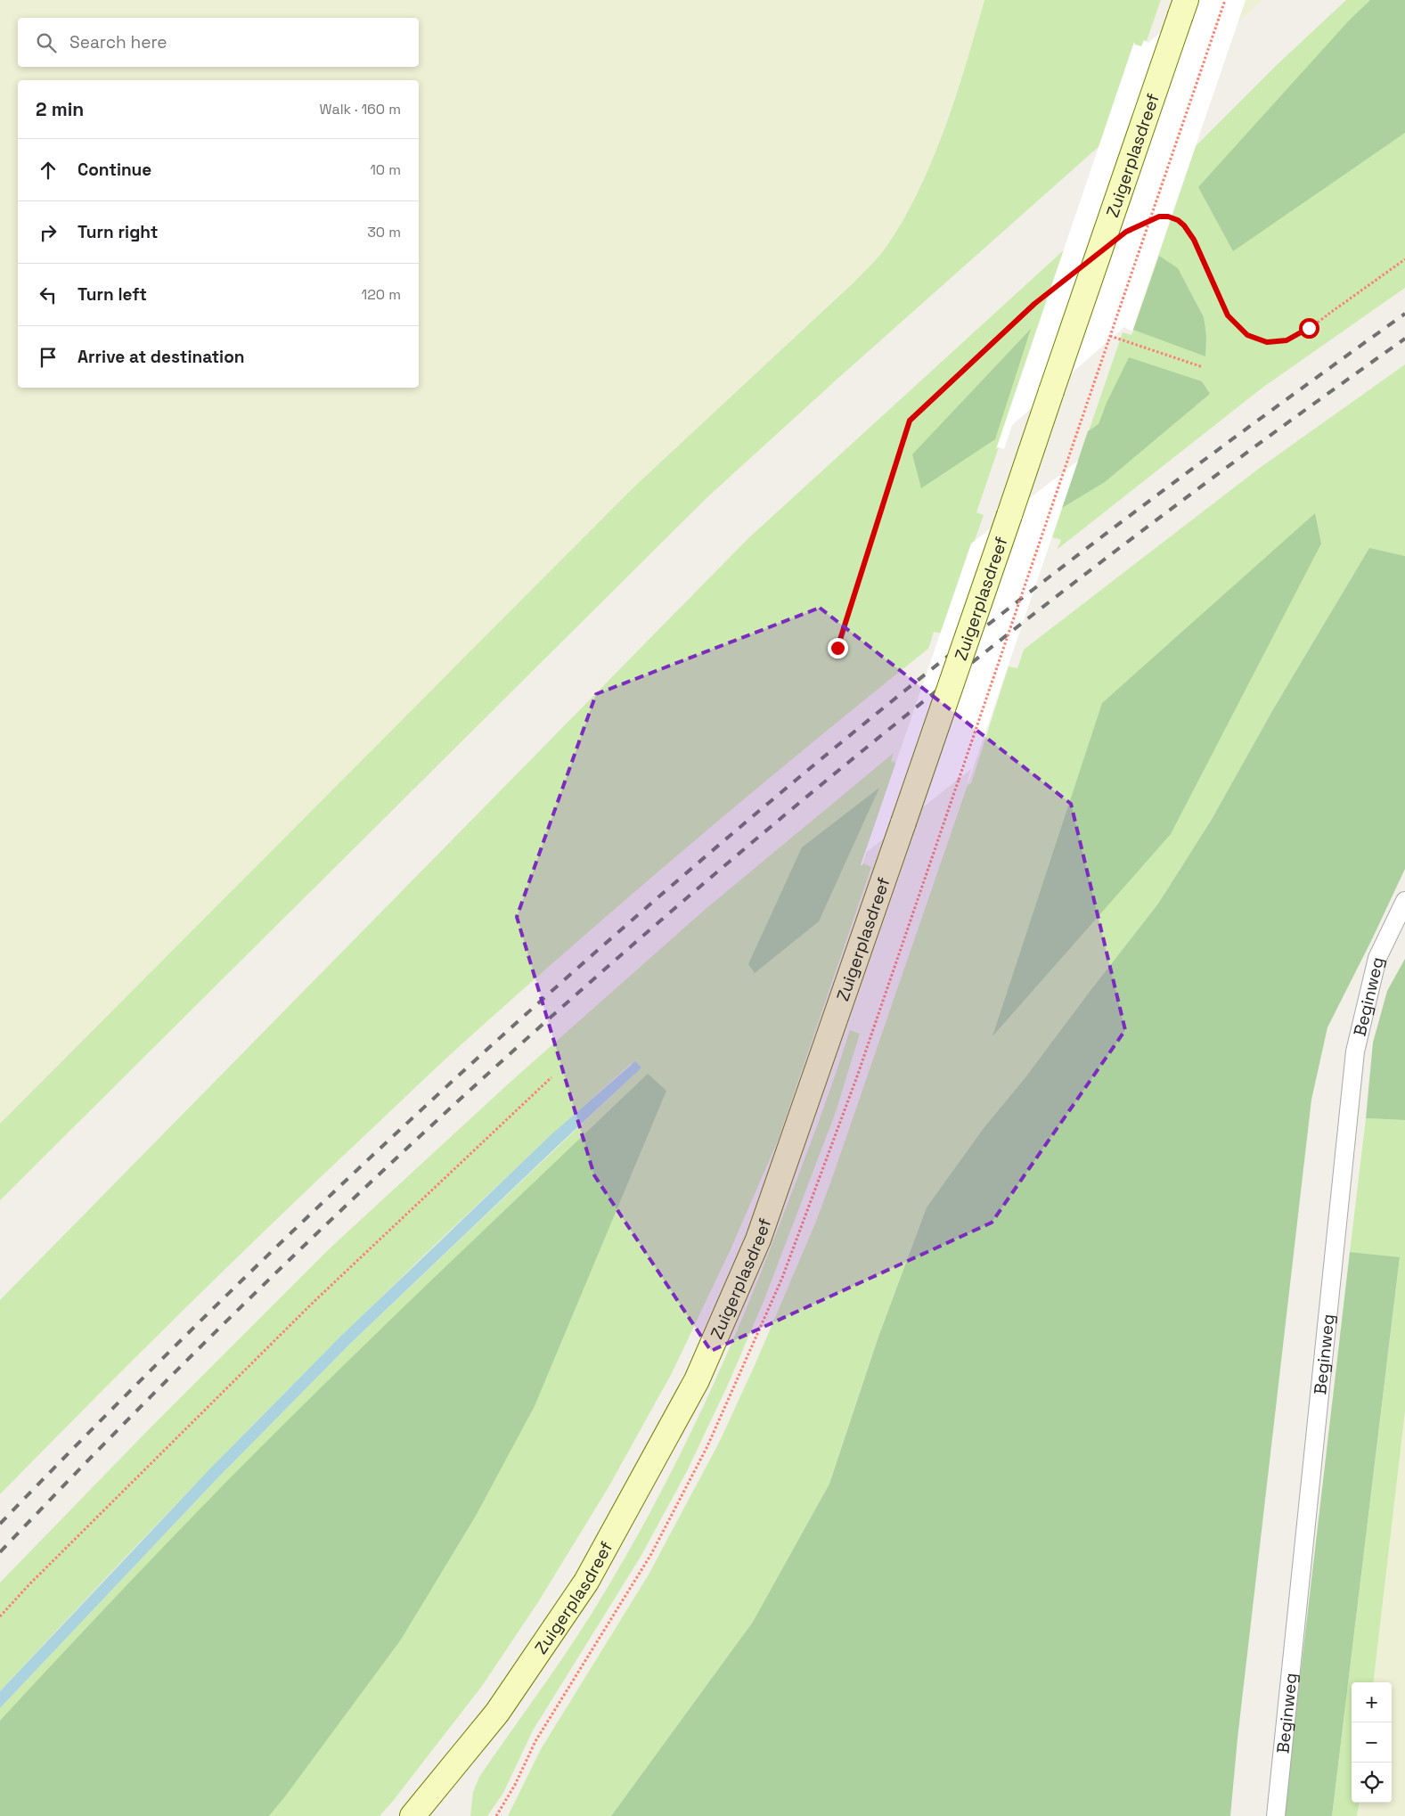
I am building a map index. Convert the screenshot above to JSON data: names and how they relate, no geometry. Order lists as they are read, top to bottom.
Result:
{
  "streets": {
    "main road": ["Zuigerplasdreef"],
    "lane": ["Beginweg"]
  },
  "page": {
    "search": "Search here",
    "heading": ["2 min", "Walk · 160 m"],
    "list": [
      ["Continue", "10 m"],
      ["Turn right", "30 m"],
      ["Turn left", "120 m"],
      "Arrive at destination"
    ],
    "map_buttons": ["+", "−"]
  }
}
